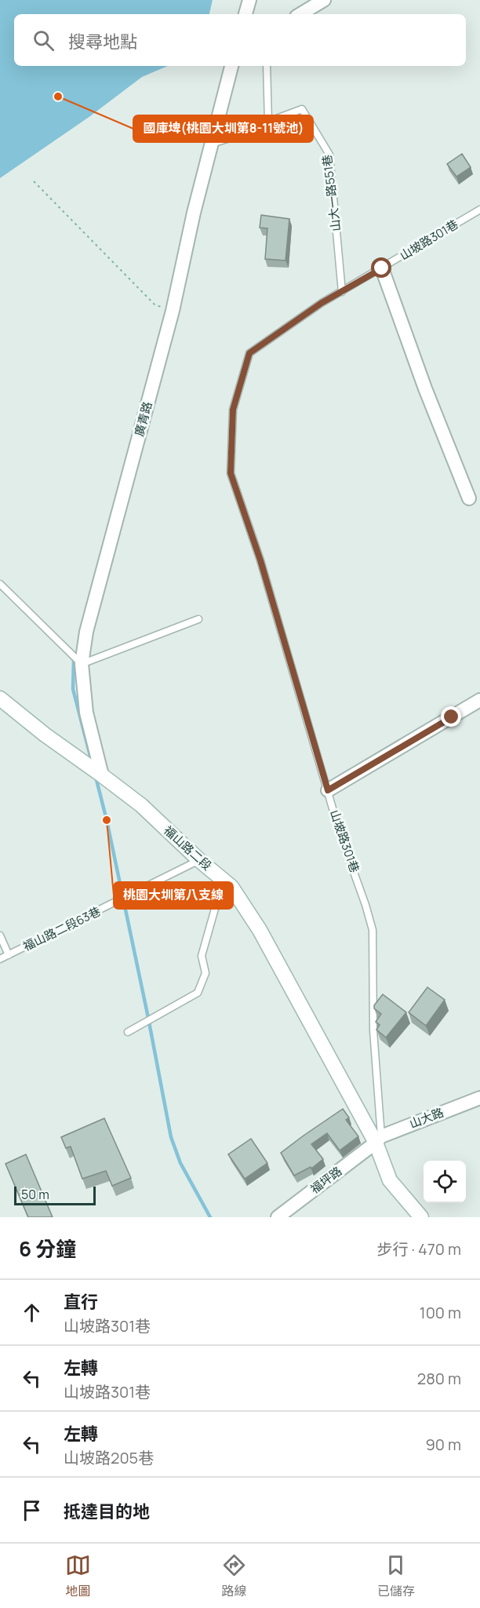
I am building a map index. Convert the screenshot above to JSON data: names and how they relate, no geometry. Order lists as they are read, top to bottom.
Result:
{
  "streets": {
    "street": [
      "廣青路",
      "福山路二段",
      "山大路",
      "福坪路"
    ],
    "lane": ["山大一路551巷", "山坡路301巷", "福山路二段63巷"]
  },
  "crossings": [
    ["山大一路551巷", "山坡路301巷"],
    ["山大一路551巷", "廣青路"],
    ["山坡路301巷", "福山路二段"],
    ["山坡路301巷", "山大路"],
    ["山坡路301巷", "福坪路"],
    ["廣青路", "福山路二段"],
    ["福山路二段", "福山路二段63巷"],
    ["福山路二段", "山大路"],
    ["福山路二段", "福坪路"],
    ["山大路", "福坪路"]
  ],
  "places": ["國庫埤(桃園大圳第8-11號池)", "桃園大圳第八支線"],
  "scale_bar": "50 m",
  "page": {
    "search": "搜尋地點",
    "scale": "50 m",
    "heading": ["6 分鐘", "步行 · 470 m"],
    "list": [
      ["直行", "山坡路301巷", "100 m"],
      ["左轉", "山坡路301巷", "280 m"],
      ["左轉", "山坡路205巷", "90 m"],
      "抵達目的地"
    ],
    "nav": ["地圖", "路線", "已儲存"]
  }
}
